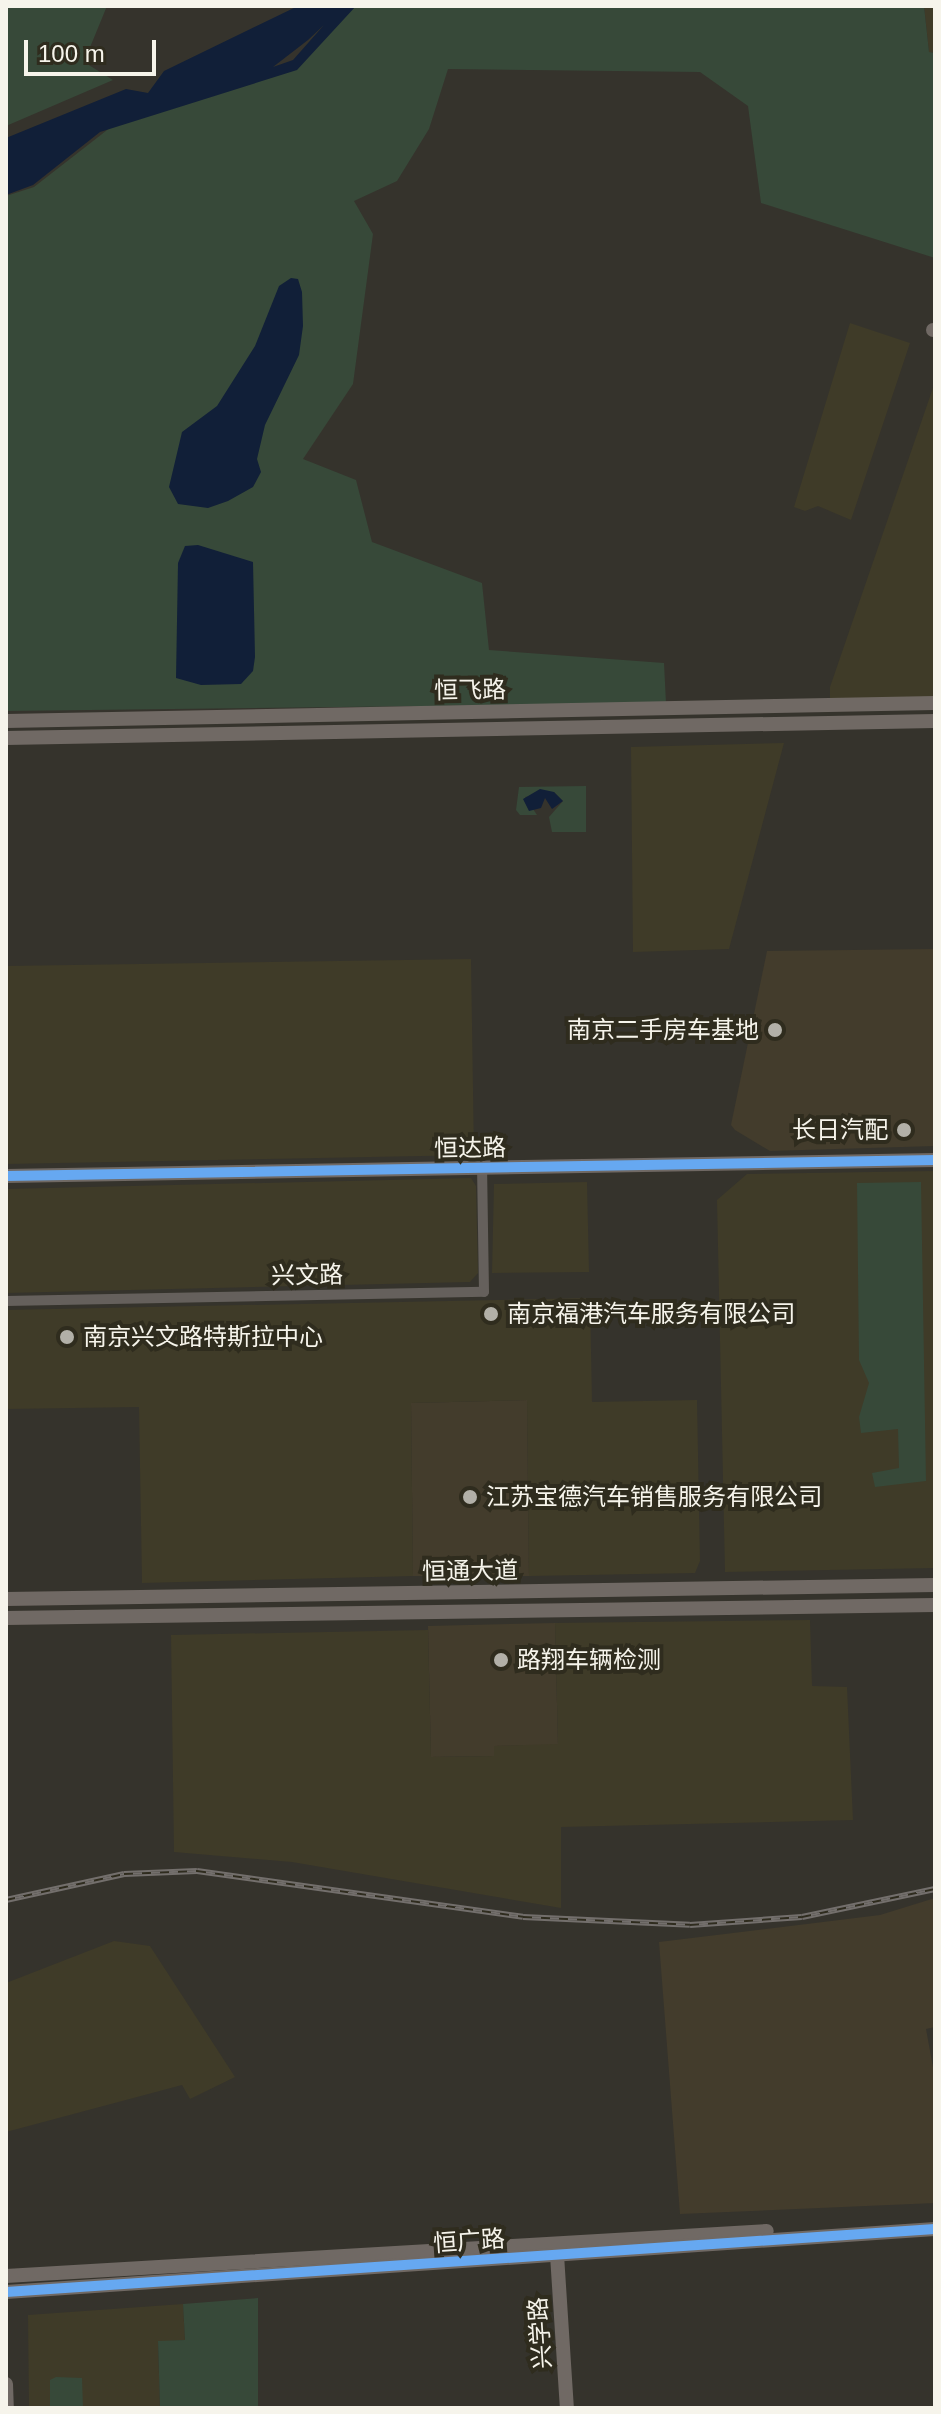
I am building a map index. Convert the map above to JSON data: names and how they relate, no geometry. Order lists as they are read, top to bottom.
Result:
{
  "streets": {
    "main road": [
      "恒飞路",
      "恒达路",
      "恒通大道",
      "恒广路",
      "兴学路"
    ],
    "street": ["兴文路"]
  },
  "crossings": [
    ["恒达路", "兴文路"],
    ["恒广路", "兴学路"]
  ],
  "places": [
    "南京二手房车基地",
    "长日汽配",
    "南京福港汽车服务有限公司",
    "南京兴文路特斯拉中心",
    "江苏宝德汽车销售服务有限公司",
    "路翔车辆检测"
  ],
  "scale_bar": "100 m"
}
